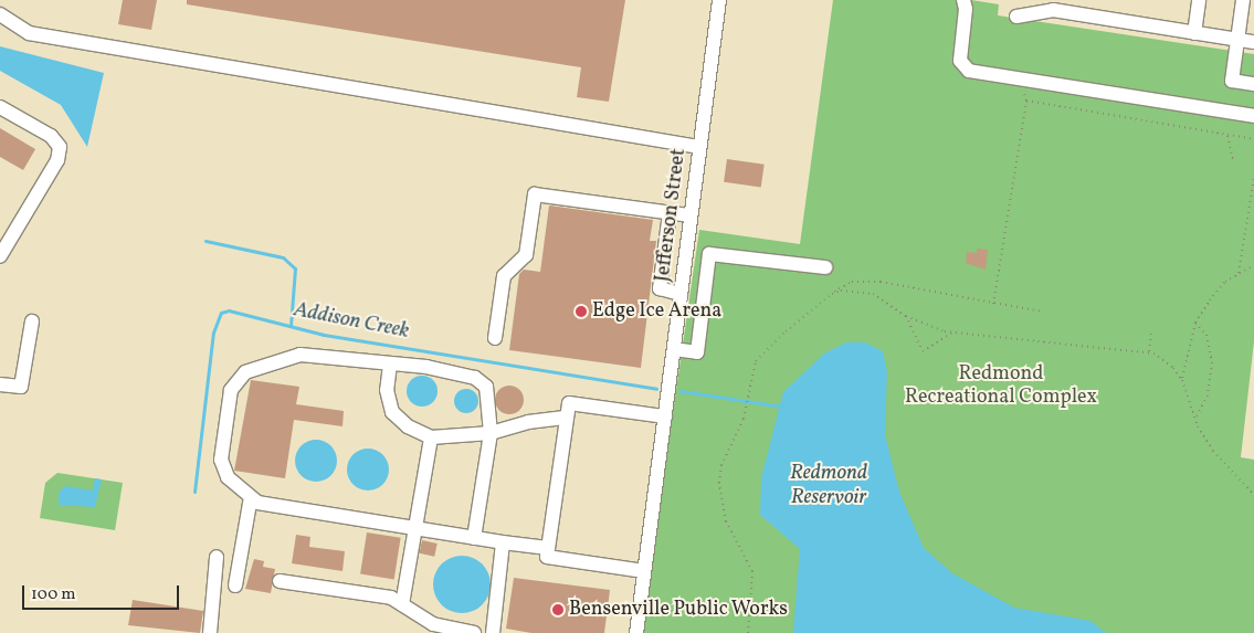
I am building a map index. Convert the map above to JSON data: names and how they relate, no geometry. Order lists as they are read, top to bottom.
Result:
{
  "streets": {
    "street": ["Jefferson Street"]
  },
  "water": ["Addison Creek", "Redmond Reservoir"],
  "parks": ["Redmond Recreational Complex"],
  "places": ["Edge Ice Arena", "Bensenville Public Works"],
  "scale_bar": "100 m"
}
